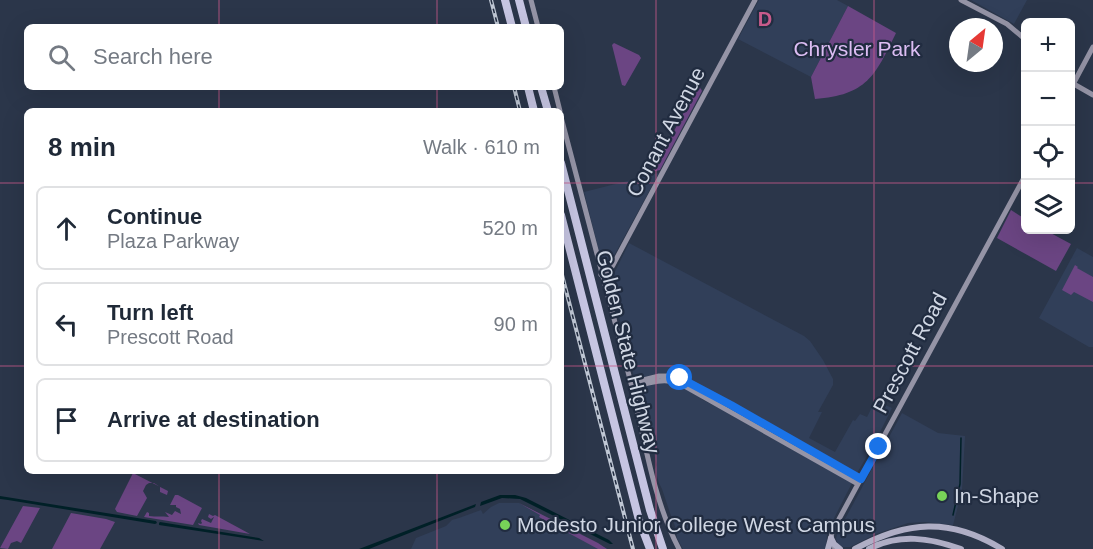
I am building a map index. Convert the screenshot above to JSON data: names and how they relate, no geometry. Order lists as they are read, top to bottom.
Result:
{
  "streets": {
    "highway": ["Golden State Highway"],
    "main road": ["Conant Avenue", "Prescott Road"]
  },
  "parks": ["Chrysler Park"],
  "places": ["In-Shape", "Modesto Junior College West Campus"],
  "north": "top right",
  "page": {
    "map_buttons": ["+", "−"],
    "search": "Search here",
    "heading": ["8 min", "Walk · 610 m"],
    "list": [
      ["Continue", "Plaza Parkway", "520 m"],
      ["Turn left", "Prescott Road", "90 m"],
      "Arrive at destination"
    ]
  },
  "grid": {
    "columns": ["D"]
  }
}
